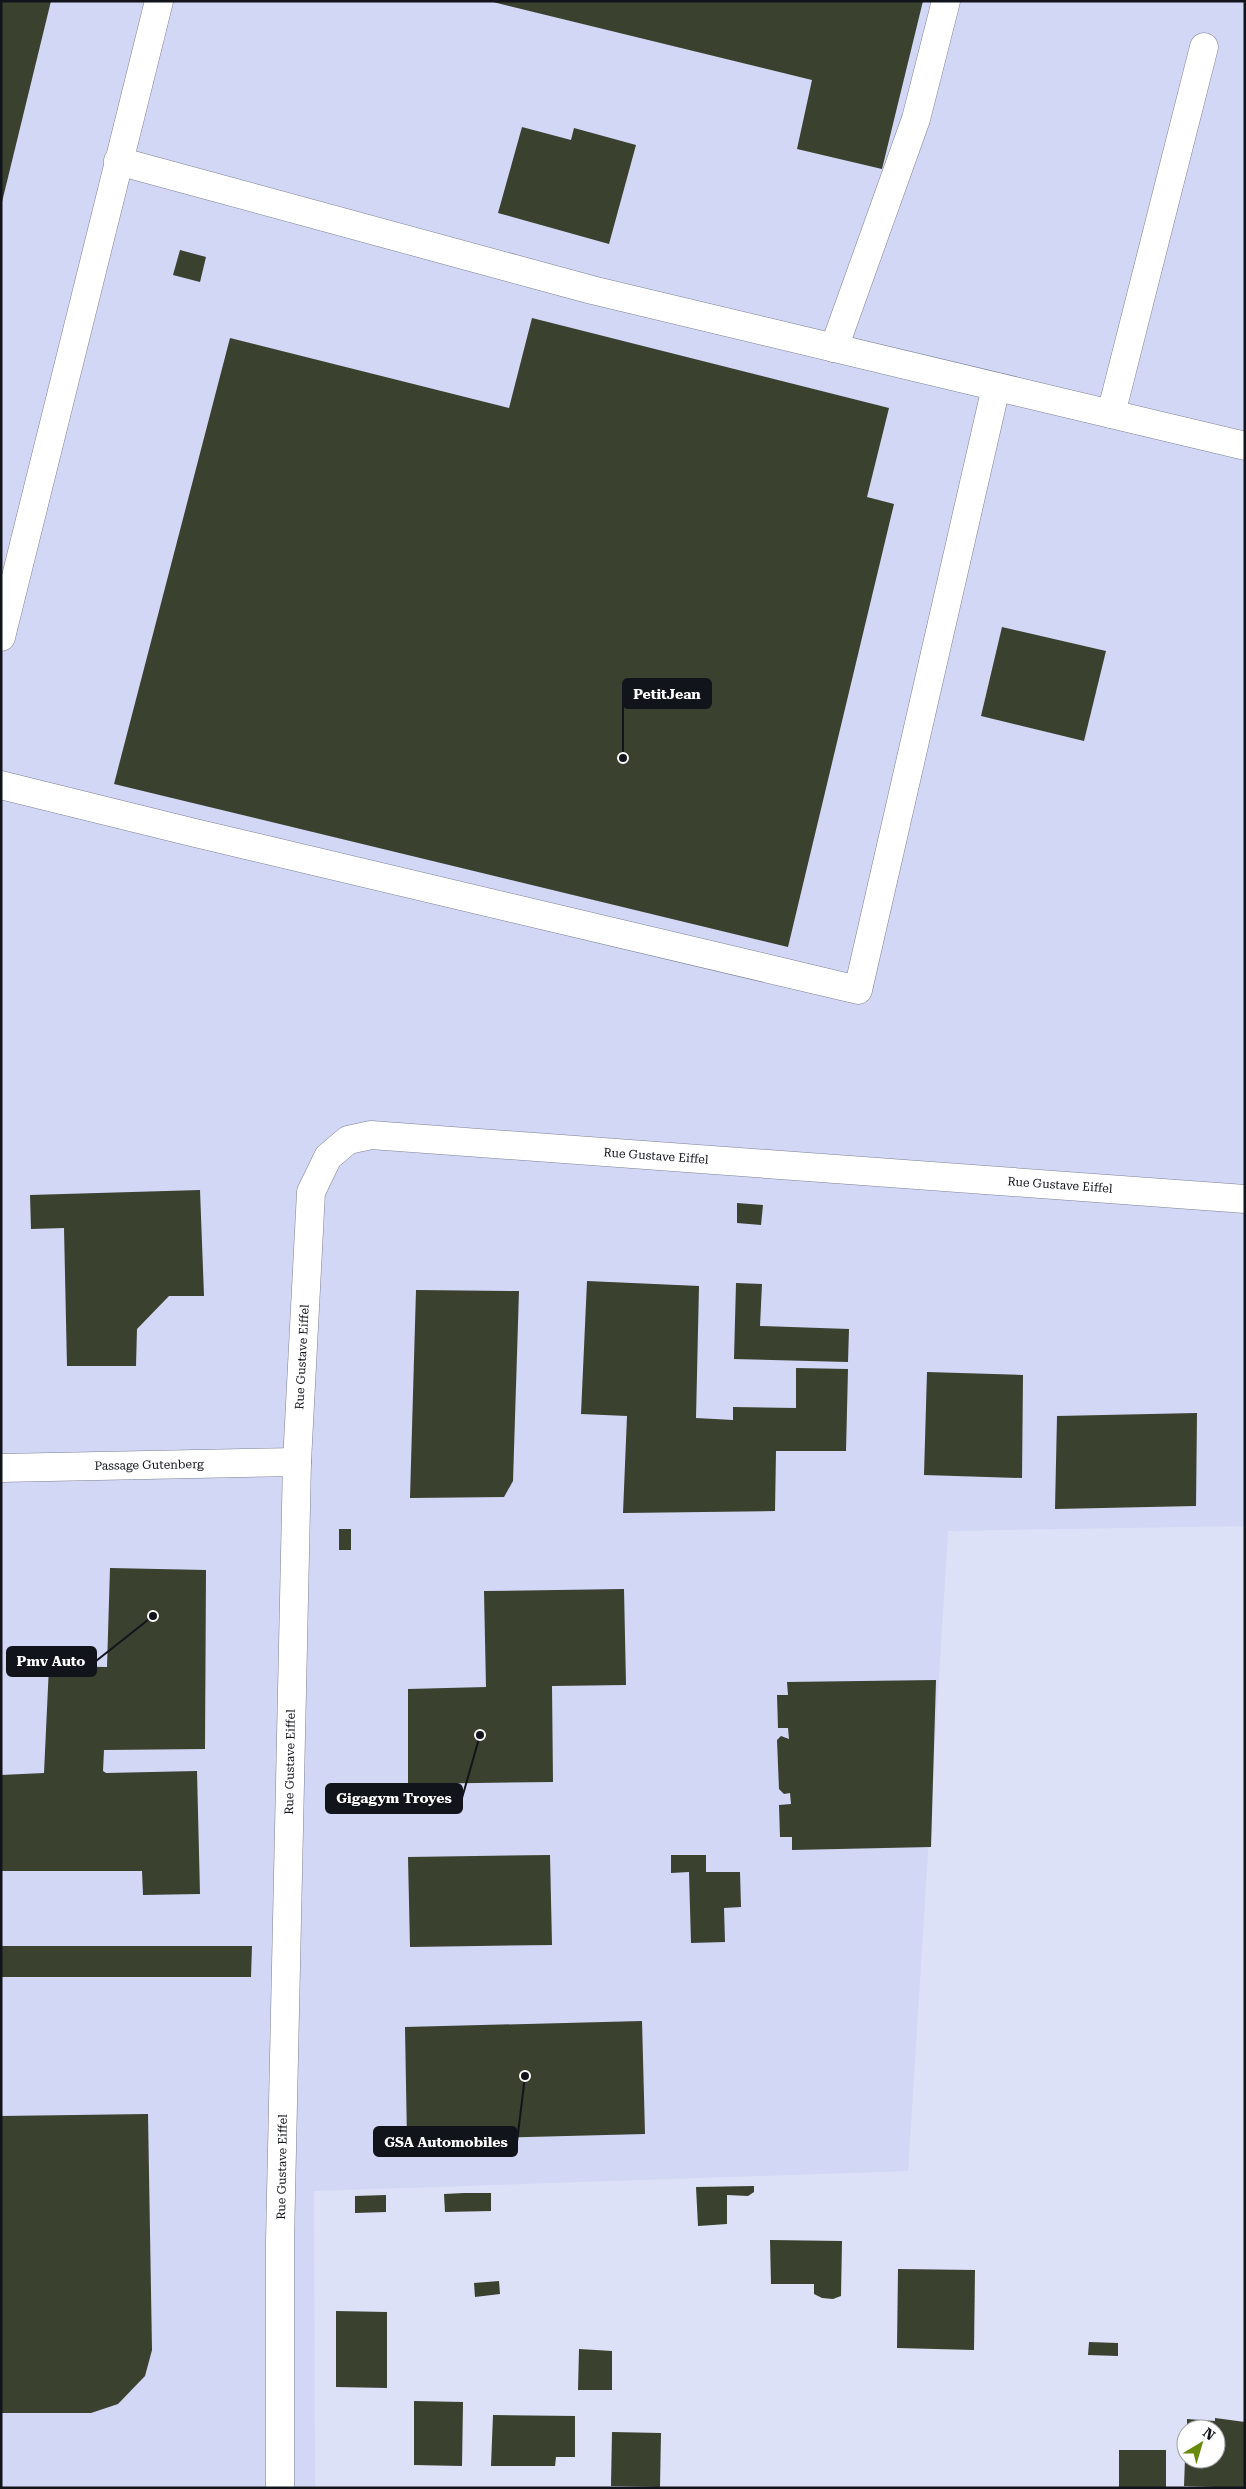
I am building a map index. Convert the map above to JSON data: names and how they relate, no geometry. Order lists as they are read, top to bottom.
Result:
{
  "streets": {
    "street": ["Rue Gustave Eiffel", "Passage Gutenberg"]
  },
  "crossings": [
    ["Rue Gustave Eiffel", "Passage Gutenberg"]
  ],
  "places": [
    "PetitJean",
    "Pmv Auto",
    "Gigagym Troyes",
    "GSA Automobiles"
  ],
  "north": "top right"
}
